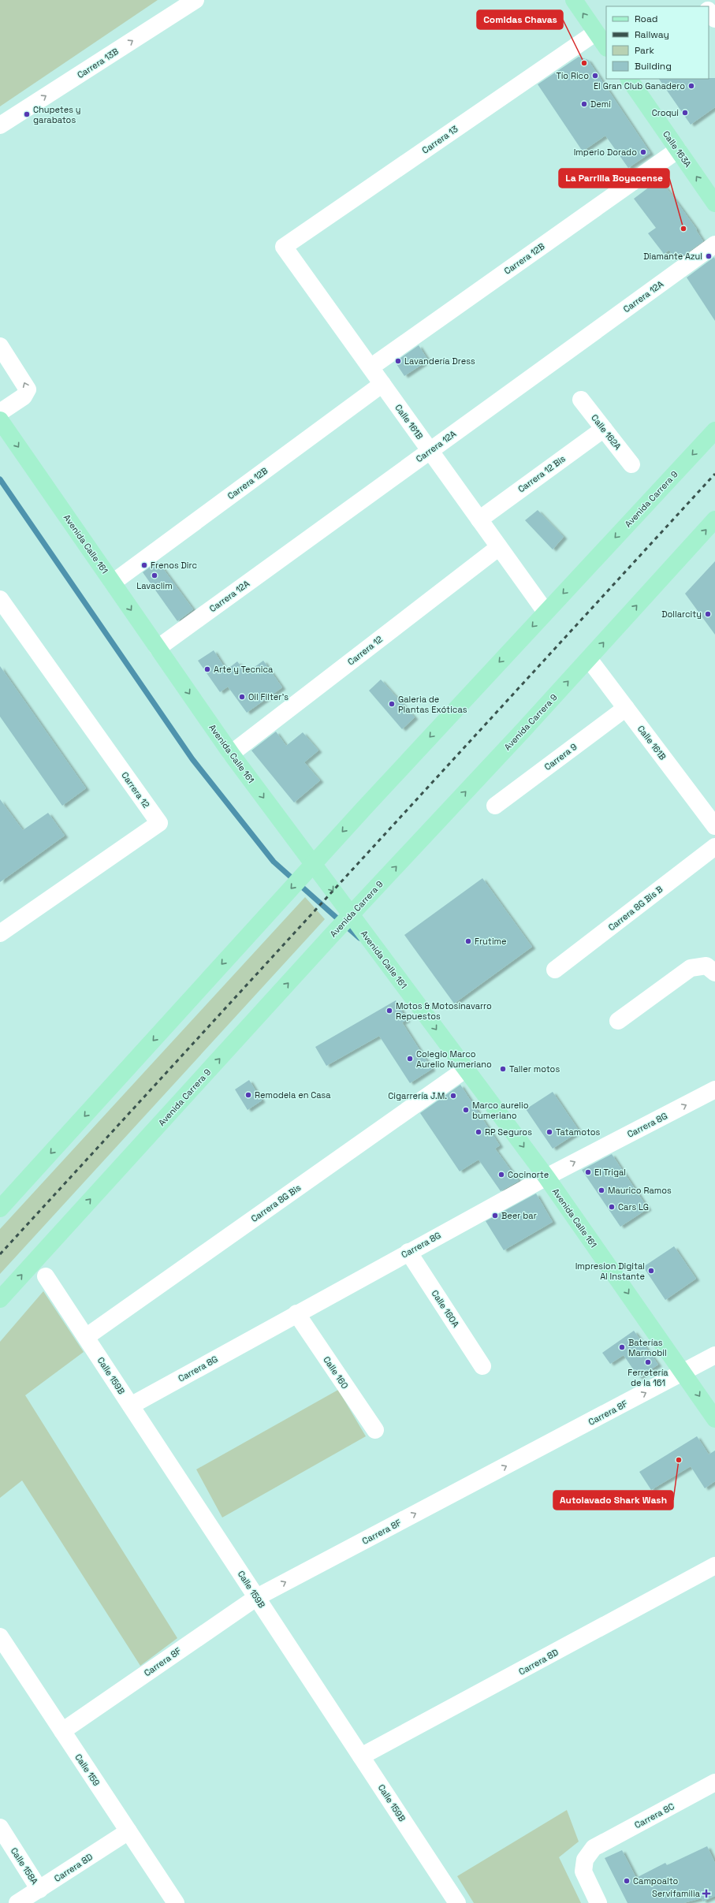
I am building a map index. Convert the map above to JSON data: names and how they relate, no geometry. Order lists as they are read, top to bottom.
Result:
{
  "streets": {
    "main road": ["Calle 163A", "Avenida Carrera 9", "Avenida Calle 161"],
    "street": [
      "Carrera 13B",
      "Carrera 13",
      "Carrera 12B",
      "Carrera 12A",
      "Calle 161B",
      "Calle 162A",
      "Carrera 12 Bis",
      "Carrera 12",
      "Carrera 9",
      "Carrera 8G Bis B",
      "Carrera 8G",
      "Carrera 8G Bis",
      "Calle 160A",
      "Calle 160",
      "Calle 159B",
      "Carrera 8F",
      "Carrera 8D",
      "Calle 159",
      "Carrera 8C",
      "Calle 158A"
    ]
  },
  "crossings": [
    ["Carrera 13", "Calle 161B"],
    ["Calle 163A", "Carrera 12B"],
    ["Carrera 12B", "Calle 161B"],
    ["Carrera 12B", "Avenida Calle 161"],
    ["Carrera 12A", "Calle 161B"],
    ["Carrera 12A", "Avenida Calle 161"],
    ["Calle 161B", "Carrera 12 Bis"],
    ["Calle 161B", "Avenida Carrera 9"],
    ["Calle 161B", "Carrera 12"],
    ["Calle 161B", "Carrera 9"],
    ["Calle 162A", "Carrera 12 Bis"],
    ["Avenida Carrera 9", "Avenida Calle 161"],
    ["Avenida Calle 161", "Carrera 12"],
    ["Avenida Calle 161", "Carrera 8G"],
    ["Avenida Calle 161", "Carrera 8G Bis"],
    ["Avenida Calle 161", "Carrera 8F"],
    ["Carrera 8G", "Calle 160A"],
    ["Carrera 8G", "Calle 160"],
    ["Carrera 8G", "Calle 159B"],
    ["Carrera 8G Bis", "Calle 159B"],
    ["Calle 159B", "Carrera 8F"],
    ["Calle 159B", "Carrera 8D"],
    ["Carrera 8F", "Calle 159"],
    ["Carrera 8D", "Calle 159"],
    ["Carrera 8D", "Calle 158A"]
  ],
  "one_way": [
    "Carrera 13B",
    "Calle 163A",
    "Avenida Calle 161",
    "Carrera 8F"
  ],
  "places": {
    "other": [
      "Comidas Chavas",
      "Tío Rico",
      "El Gran Club Ganadero",
      "Demi",
      "Croqui",
      "Chupetes y garabatos",
      "Imperio Dorado",
      "La Parrilla Boyacense",
      "Diamante Azul",
      "Lavandería Dress",
      "Frenos Dirc",
      "Lavaclim",
      "Dollarcity",
      "Arte y Tecnica",
      "Oil Filter's",
      "Galeria de Plantas Exóticas",
      "Frutime",
      "Motos & Motosinavarro Repuestos",
      "Colegio Marco Aurelio Numeriano",
      "Taller motos",
      "Remodela en Casa",
      "Cigarrería J.M.",
      "Marco aurelio bumeriano",
      "RP Seguros",
      "Tatamotos",
      "El Trigal",
      "Cocinorte",
      "Maurico Ramos",
      "Cars LG",
      "Beer bar",
      "Impresion Digital Al Instante",
      "Baterías Marmobil",
      "Ferretería de la 161",
      "Autolavado Shark Wash",
      "Campoalto"
    ],
    "health": ["Servifamilia"]
  },
  "legend": [
    "Road",
    "Railway",
    "Park",
    "Building"
  ]
}
